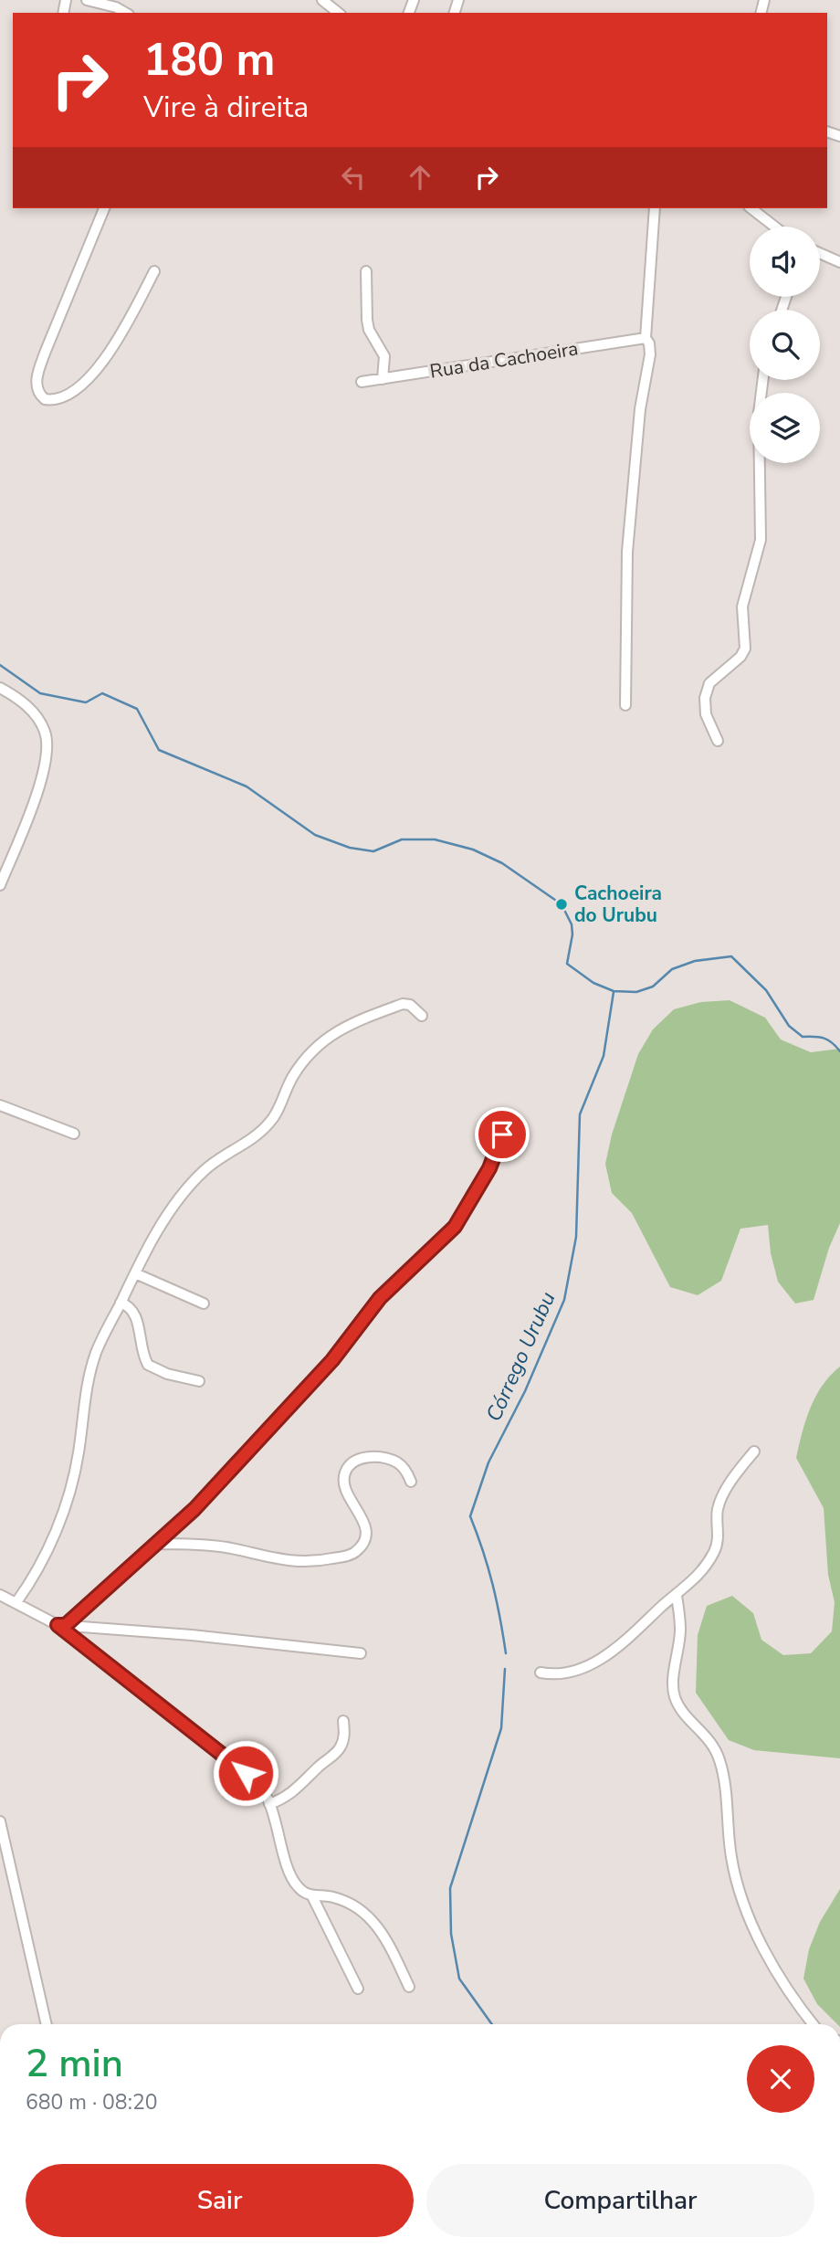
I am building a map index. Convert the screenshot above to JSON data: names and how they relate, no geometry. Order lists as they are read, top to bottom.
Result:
{
  "streets": {
    "street": ["Rua da Cachoeira"]
  },
  "water": ["Córrego Urubu"],
  "places": ["Cachoeira do Urubu"],
  "page": {
    "turn": ["180 m", "Vire à direita"],
    "heading": ["2 min", "680 m · 08:20"],
    "buttons": ["Sair", "Compartilhar"]
  }
}
